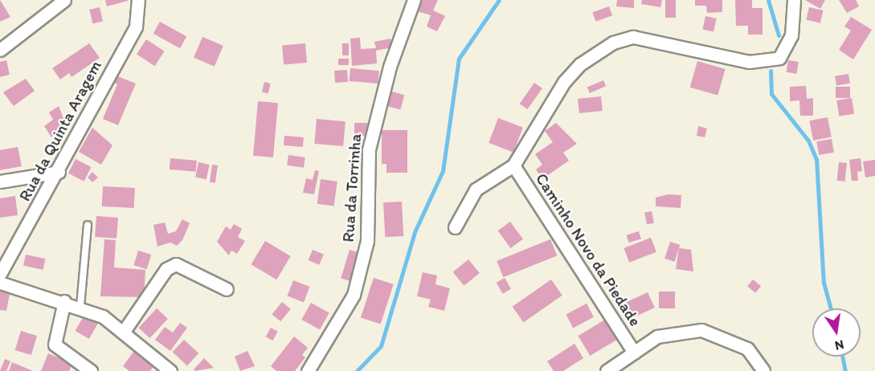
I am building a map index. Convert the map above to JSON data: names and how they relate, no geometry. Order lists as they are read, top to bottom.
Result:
{
  "streets": {
    "street": ["Rua da Quinta Aragem", "Rua da Torrinha", "Caminho Novo da Piedade"]
  },
  "north": "bottom"
}
